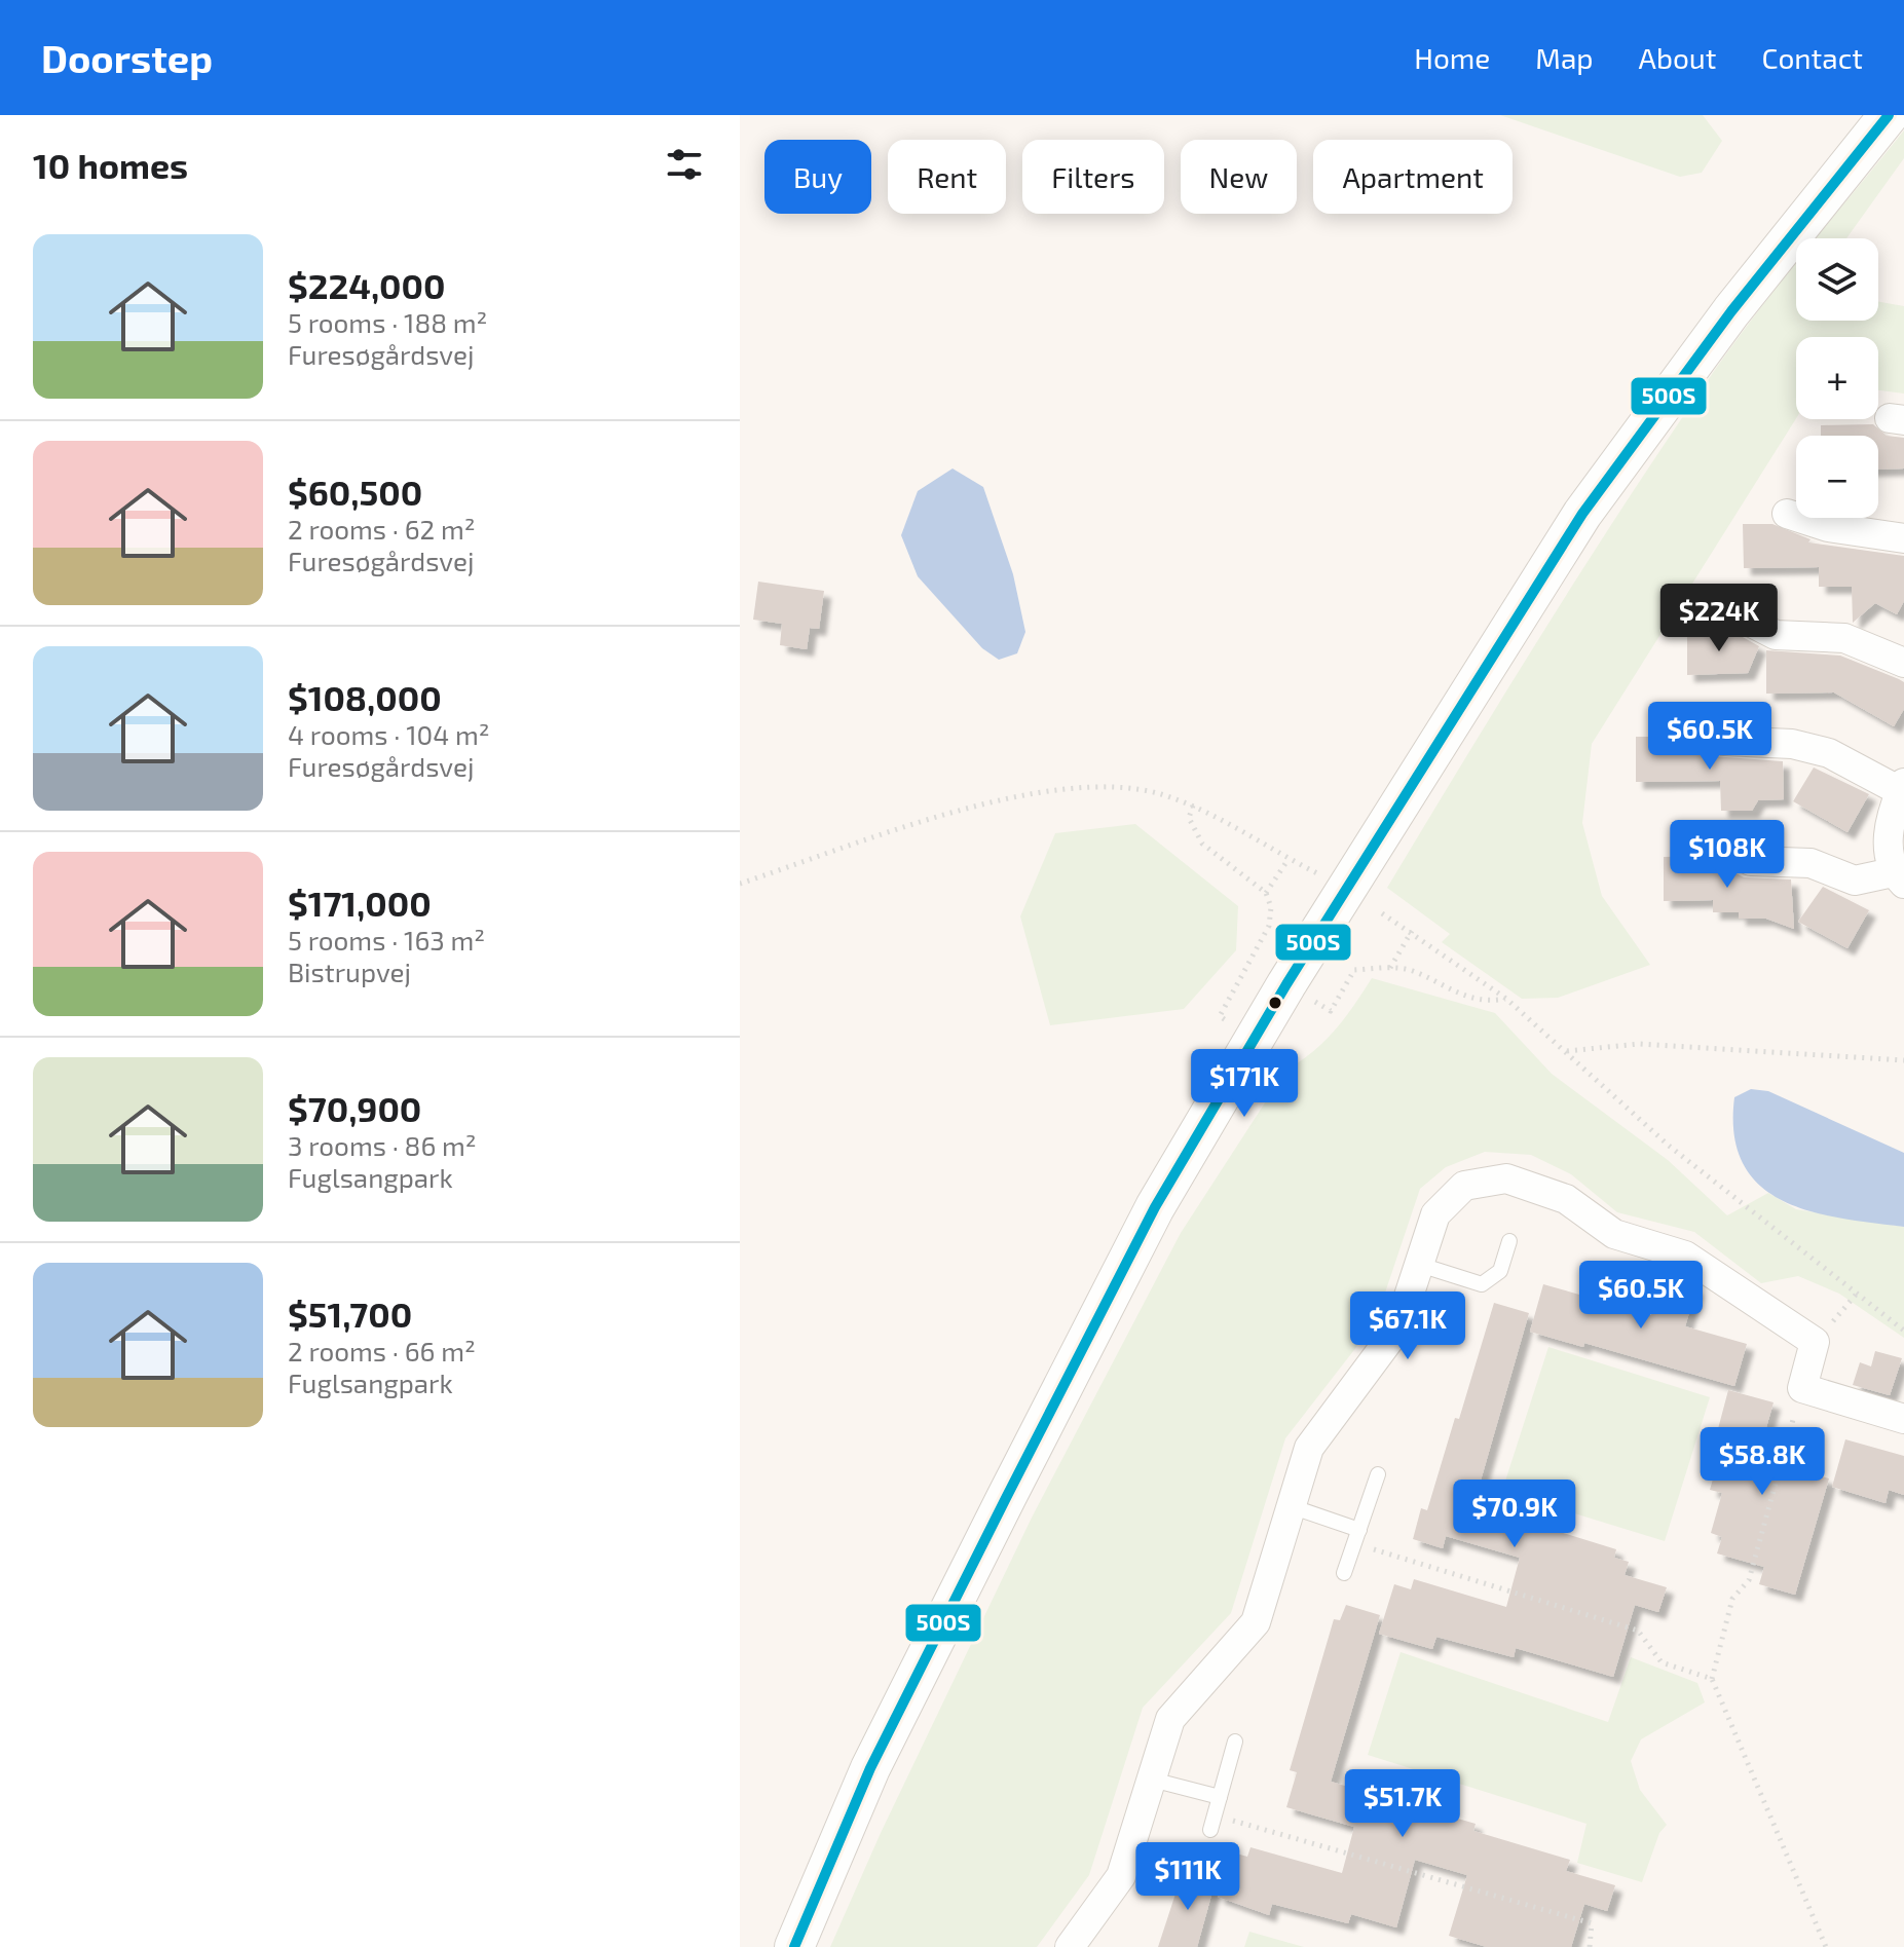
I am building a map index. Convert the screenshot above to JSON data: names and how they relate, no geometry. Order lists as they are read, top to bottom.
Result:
{
  "lines": ["transit line 500S"],
  "page": {
    "header": "Doorstep",
    "nav": [
      "Home",
      "Map",
      "About",
      "Contact"
    ],
    "heading": "10 homes",
    "chip": [
      "Buy",
      "Rent",
      "Filters",
      "New",
      "Apartment"
    ],
    "list": [
      {
        "name": "$224,000",
        "note": "5 rooms · 188 m² · Furesøgårdsvej"
      },
      {
        "name": "$60,500",
        "note": "2 rooms · 62 m² · Furesøgårdsvej"
      },
      {
        "name": "$108,000",
        "note": "4 rooms · 104 m² · Furesøgårdsvej"
      },
      {
        "name": "$171,000",
        "note": "5 rooms · 163 m² · Bistrupvej"
      },
      {
        "name": "$70,900",
        "note": "3 rooms · 86 m² · Fuglsangpark"
      },
      {
        "name": "$51,700",
        "note": "2 rooms · 66 m² · Fuglsangpark"
      }
    ],
    "map_buttons": ["+", "−"],
    "price": [
      "$224K",
      "$60.5K",
      "$108K",
      "$171K",
      "$60.5K",
      "$67.1K",
      "$58.8K",
      "$70.9K",
      "$51.7K",
      "$111K"
    ]
  }
}
